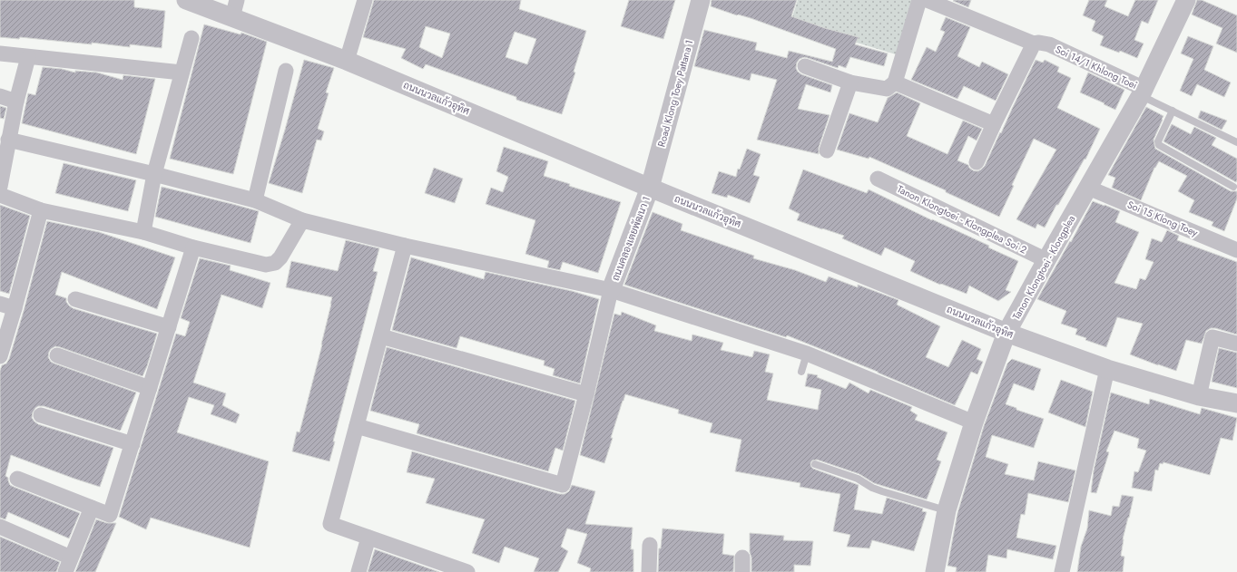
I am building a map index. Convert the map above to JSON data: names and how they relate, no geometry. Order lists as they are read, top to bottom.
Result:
{
  "streets": {
    "street": [
      "Soi 14/1 Khlong Toei",
      "Road Klong Toey Pattana 1",
      "ถนนนวลแก้วอุทิศ",
      "Soi 15 Klong Toey",
      "Tanon Klongtoei - Klongplea Soi 2",
      "ถนนคลองเตยพัฒนา 1",
      "Tanon Klongtoei - Klongplea"
    ]
  },
  "crossings": [
    ["Soi 14/1 Khlong Toei", "Tanon Klongtoei - Klongplea"],
    ["Road Klong Toey Pattana 1", "ถนนนวลแก้วอุทิศ"],
    ["Road Klong Toey Pattana 1", "ถนนคลองเตยพัฒนา 1"],
    ["ถนนนวลแก้วอุทิศ", "ถนนคลองเตยพัฒนา 1"],
    ["ถนนนวลแก้วอุทิศ", "Tanon Klongtoei - Klongplea"],
    ["Soi 15 Klong Toey", "Tanon Klongtoei - Klongplea"],
    ["Tanon Klongtoei - Klongplea Soi 2", "Tanon Klongtoei - Klongplea"]
  ]
}
